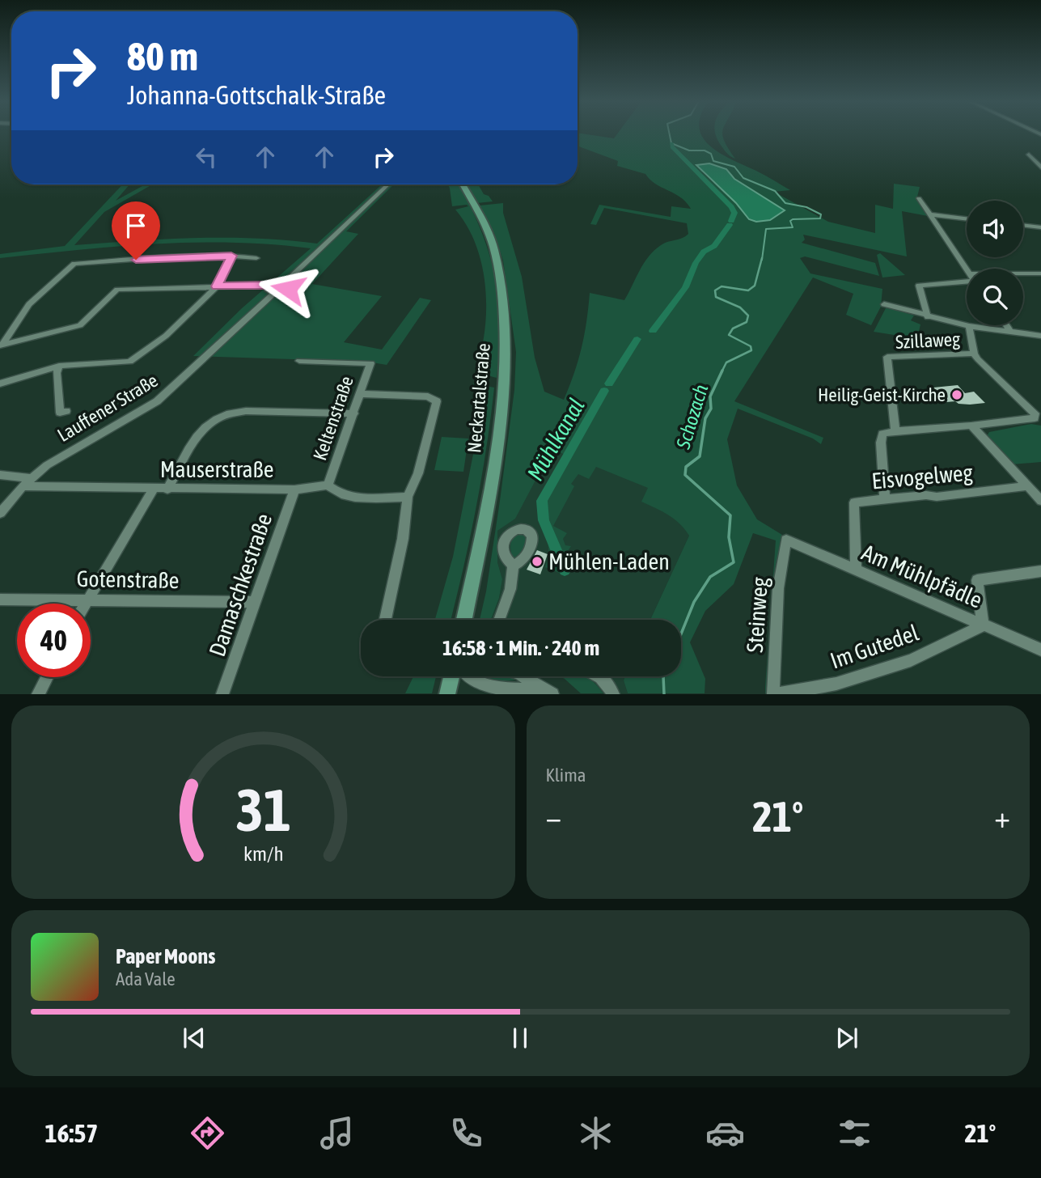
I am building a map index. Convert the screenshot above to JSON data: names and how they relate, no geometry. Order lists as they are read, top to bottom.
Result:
{
  "streets": {
    "main road": ["Neckartalstraße"],
    "street": [
      "Szillaweg",
      "Lauffener Straße",
      "Keltenstraße",
      "Mauserstraße",
      "Eisvogelweg",
      "Am Mühlpfädle",
      "Gotenstraße",
      "Damaschkestraße",
      "Steinweg",
      "Im Gutedel"
    ]
  },
  "crossings": [
    ["Lauffener Straße", "Mauserstraße"],
    ["Keltenstraße", "Mauserstraße"],
    ["Mauserstraße", "Damaschkestraße"],
    ["Eisvogelweg", "Am Mühlpfädle"],
    ["Am Mühlpfädle", "Steinweg"],
    ["Am Mühlpfädle", "Im Gutedel"],
    ["Gotenstraße", "Damaschkestraße"],
    ["Steinweg", "Im Gutedel"]
  ],
  "water": ["Schozach", "Mühlkanal"],
  "places": ["Heilig-Geist-Kirche", "Mühlen-Laden"],
  "page": {
    "turn": ["80 m", "Johanna-Gottschalk-Straße"],
    "limit": "40",
    "trip": "16:58 · 1 Min. · 240 m",
    "tile": "Klima",
    "heat": ["−", "21°", "+"],
    "song": ["Paper Moons", "Ada Vale"],
    "tabs": ["16:57", "21°"],
    "gauge": ["31", "km/h"]
  }
}
